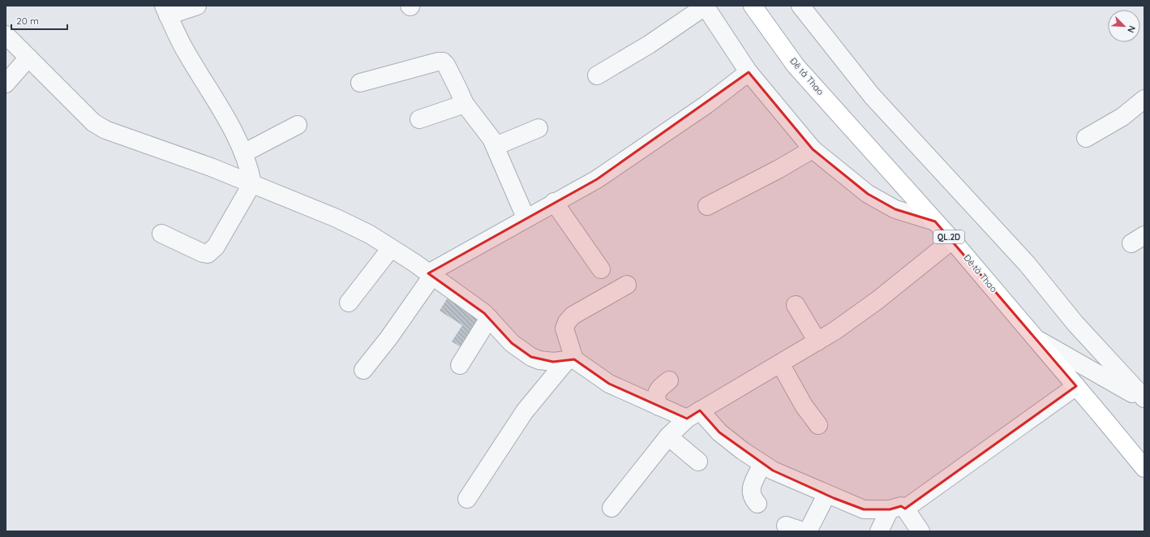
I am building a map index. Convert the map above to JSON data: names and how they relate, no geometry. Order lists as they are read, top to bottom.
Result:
{
  "streets": {
    "main road": ["Đê tả Thao", "QL.2D"]
  },
  "scale_bar": "20 m",
  "north": "bottom right"
}
